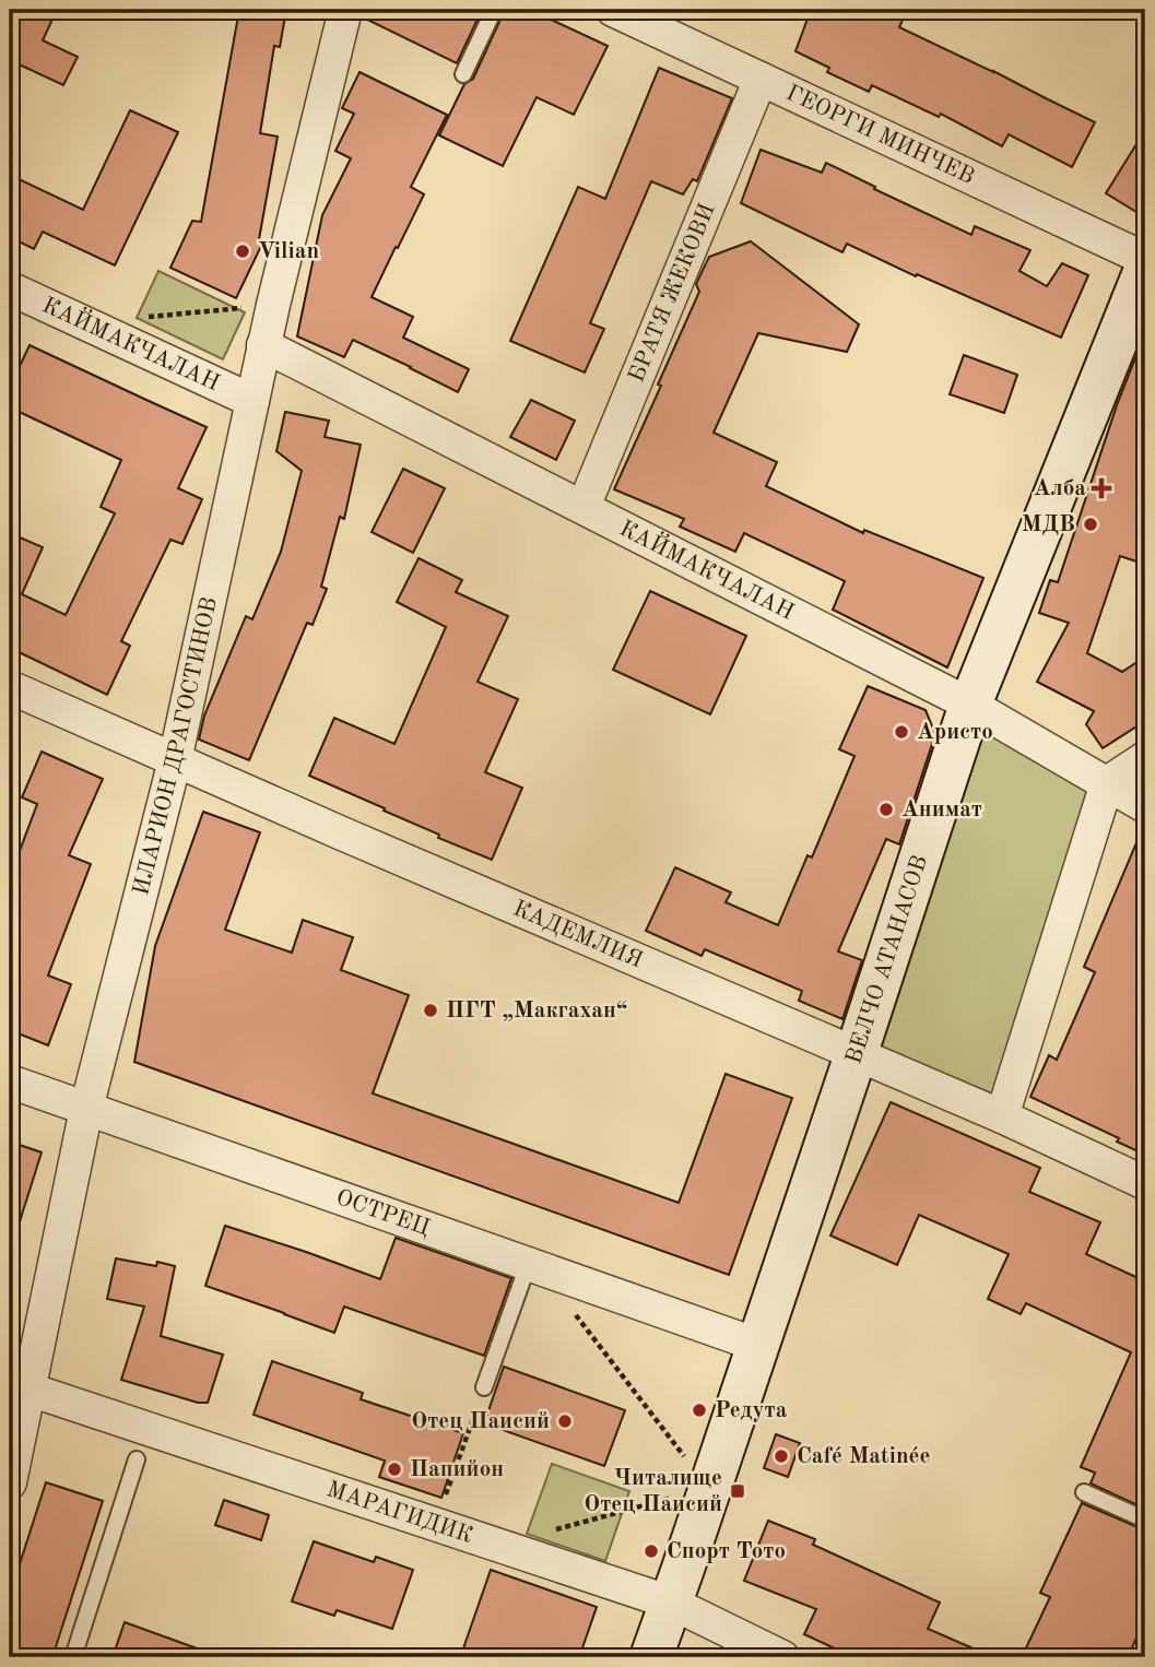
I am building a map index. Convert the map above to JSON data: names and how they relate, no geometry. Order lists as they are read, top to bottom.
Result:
{
  "streets": {
    "street": [
      "ГЕОРГИ МИНЧЕВ",
      "БРАТЯ ЖЕКОВИ",
      "КАЙМАКЧАЛАН",
      "ИЛАРИОН ДРАГОСТИНОВ",
      "КАДЕМЛИЯ",
      "ВЕЛЧО АТАНАСОВ",
      "ОСТРЕЦ",
      "МАРАГИДИК"
    ]
  },
  "crossings": [
    ["ГЕОРГИ МИНЧЕВ", "БРАТЯ ЖЕКОВИ"],
    ["БРАТЯ ЖЕКОВИ", "КАЙМАКЧАЛАН"],
    ["КАЙМАКЧАЛАН", "ИЛАРИОН ДРАГОСТИНОВ"],
    ["КАЙМАКЧАЛАН", "ВЕЛЧО АТАНАСОВ"],
    ["ИЛАРИОН ДРАГОСТИНОВ", "КАДЕМЛИЯ"],
    ["ИЛАРИОН ДРАГОСТИНОВ", "ОСТРЕЦ"],
    ["ИЛАРИОН ДРАГОСТИНОВ", "МАРАГИДИК"],
    ["КАДЕМЛИЯ", "ВЕЛЧО АТАНАСОВ"],
    ["ВЕЛЧО АТАНАСОВ", "ОСТРЕЦ"],
    ["ВЕЛЧО АТАНАСОВ", "МАРАГИДИК"]
  ],
  "places": {
    "other": [
      "Vilian",
      "МДВ",
      "Аристо",
      "Анимат",
      "ПГТ „Макгахан“",
      "Редута",
      "Отец Паисий",
      "Café Matinée",
      "Папийон",
      "Спорт Тото"
    ],
    "health": ["Алба"],
    "transit": ["Читалище Отец Паисий"]
  }
}
